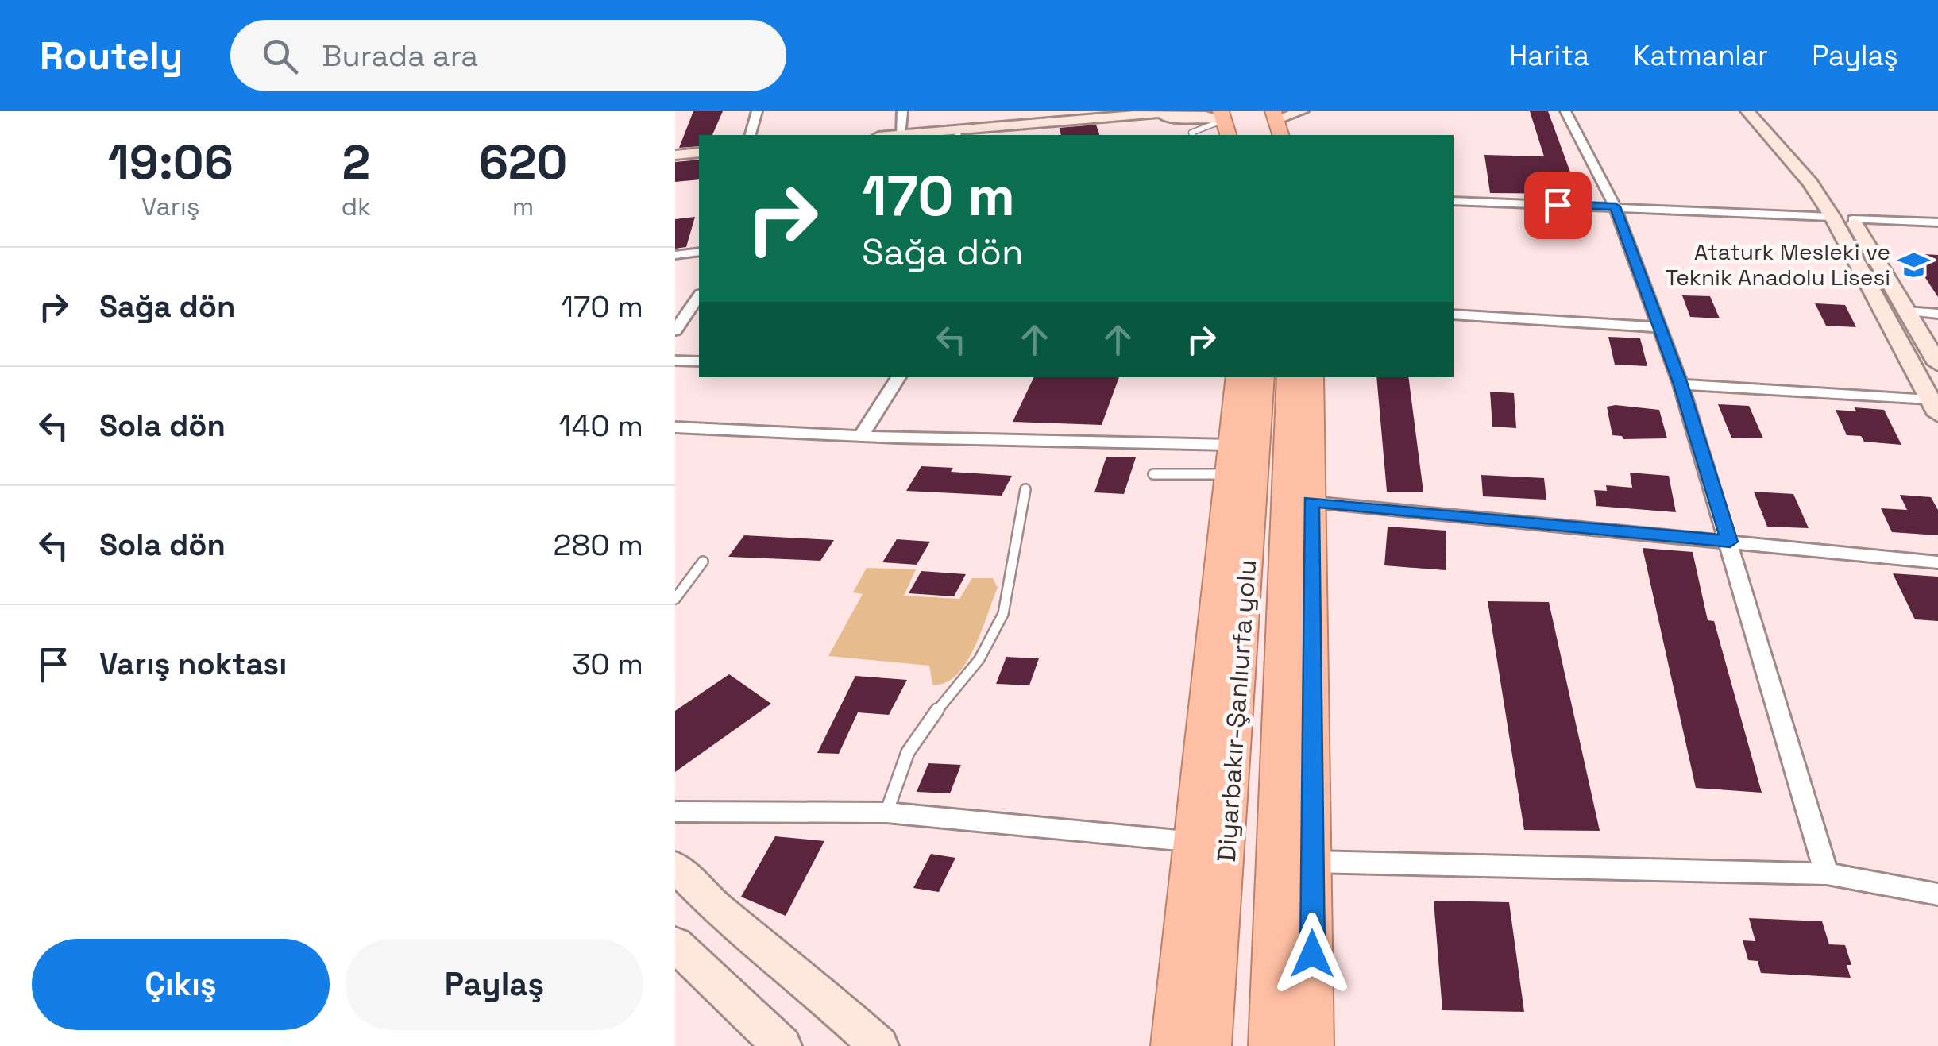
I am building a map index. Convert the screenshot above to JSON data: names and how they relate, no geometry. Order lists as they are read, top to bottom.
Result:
{
  "streets": {
    "highway": ["Diyarbakır-Şanlıurfa yolu"]
  },
  "places": {
    "school or university": ["Ataturk Mesleki ve Teknik Anadolu Lisesi"]
  },
  "page": {
    "header": "Routely",
    "search": "Burada ara",
    "nav": ["Harita", "Katmanlar", "Paylaş"],
    "eta": [
      "19:06",
      "Varış",
      "2",
      "dk",
      "620",
      "m"
    ],
    "turn": ["170 m", "Sağa dön"],
    "list": [
      {
        "name": "Sağa dön",
        "value": "170 m"
      },
      {
        "name": "Sola dön",
        "value": "140 m"
      },
      {
        "name": "Sola dön",
        "value": "280 m"
      },
      {
        "name": "Varış noktası",
        "value": "30 m"
      }
    ],
    "buttons": ["Çıkış", "Paylaş"]
  }
}
